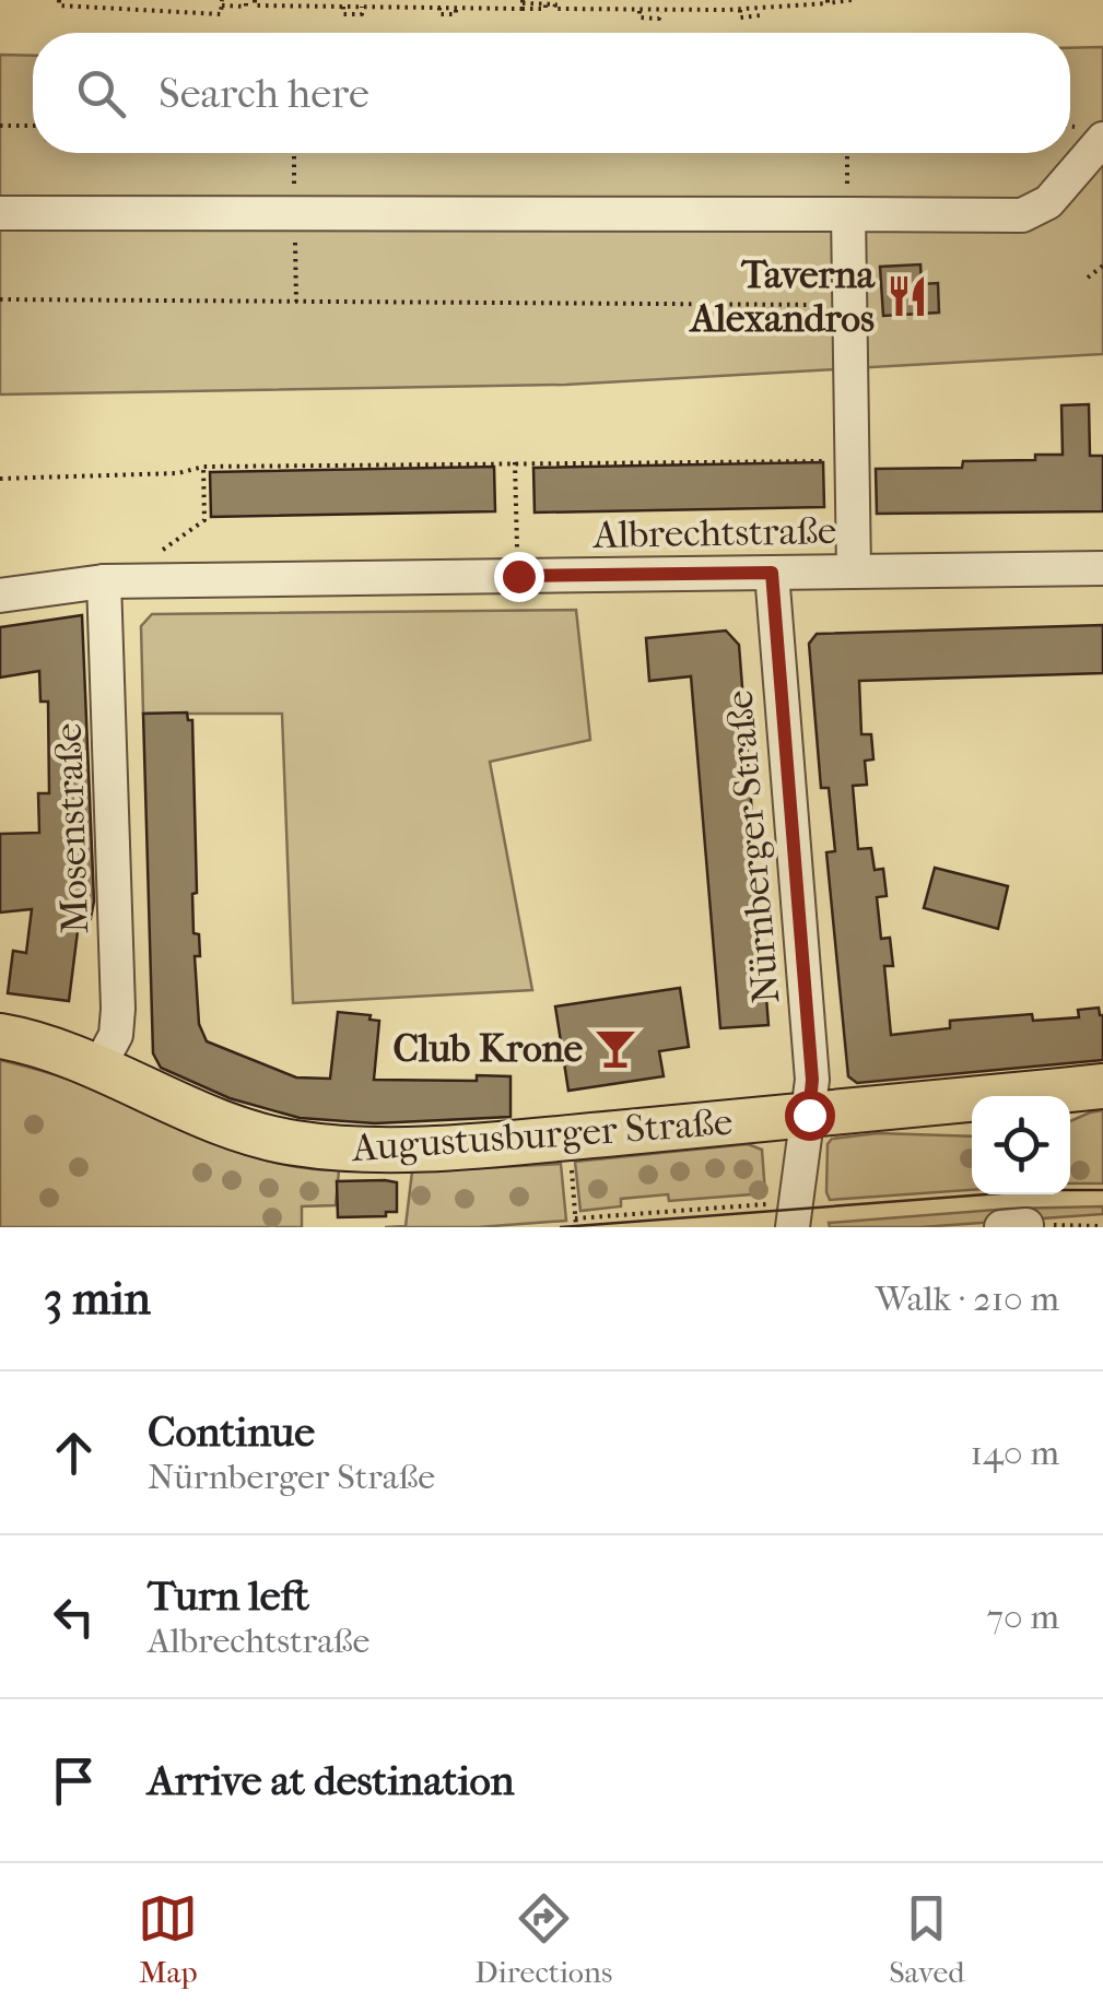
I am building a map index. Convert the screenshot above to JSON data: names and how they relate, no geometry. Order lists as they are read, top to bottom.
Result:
{
  "streets": {
    "main road": ["Augustusburger Straße"],
    "street": ["Albrechtstraße", "Mosenstraße", "Nürnberger Straße"]
  },
  "crossings": [
    ["Albrechtstraße", "Mosenstraße"],
    ["Albrechtstraße", "Nürnberger Straße"],
    ["Mosenstraße", "Augustusburger Straße"],
    ["Nürnberger Straße", "Augustusburger Straße"]
  ],
  "places": {
    "restaurant": ["Taverna Alexandros"],
    "bar": ["Club Krone"]
  },
  "page": {
    "search": "Search here",
    "heading": ["3 min", "Walk · 210 m"],
    "list": [
      ["Continue", "Nürnberger Straße", "140 m"],
      ["Turn left", "Albrechtstraße", "70 m"],
      "Arrive at destination"
    ],
    "nav": ["Map", "Directions", "Saved"]
  }
}
